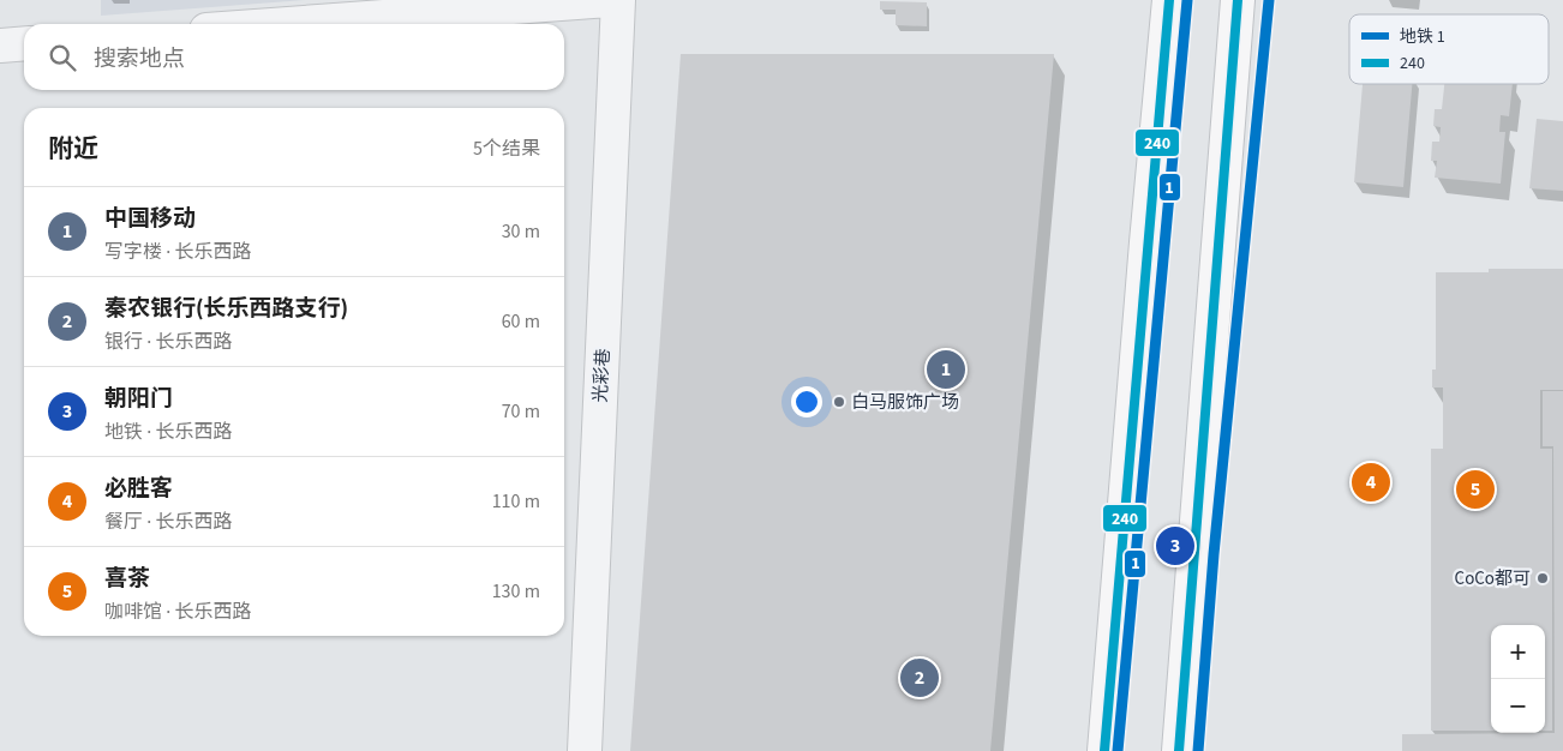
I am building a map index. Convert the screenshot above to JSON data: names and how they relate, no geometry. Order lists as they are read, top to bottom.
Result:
{
  "streets": {
    "street": ["光彩巷"]
  },
  "places": ["白马服饰广场", "CoCo都可"],
  "lines": ["metro line 1", "transit line 240"],
  "legend": ["地铁 1", "240"],
  "page": {
    "search": "搜索地点",
    "heading": ["附近", "5个结果"],
    "list": [
      {
        "mark": "1",
        "name": "中国移动",
        "note": "写字楼 · 长乐西路",
        "value": "30 m"
      },
      {
        "mark": "2",
        "name": "秦农银行(长乐西路支行)",
        "note": "银行 · 长乐西路",
        "value": "60 m"
      },
      {
        "mark": "3",
        "name": "朝阳门",
        "note": "地铁 · 长乐西路",
        "value": "70 m"
      },
      {
        "mark": "4",
        "name": "必胜客",
        "note": "餐厅 · 长乐西路",
        "value": "110 m"
      },
      {
        "mark": "5",
        "name": "喜茶",
        "note": "咖啡馆 · 长乐西路",
        "value": "130 m"
      }
    ],
    "pins": [
      "1",
      "4",
      "5",
      "3",
      "2"
    ],
    "map_buttons": ["+", "−"]
  }
}
